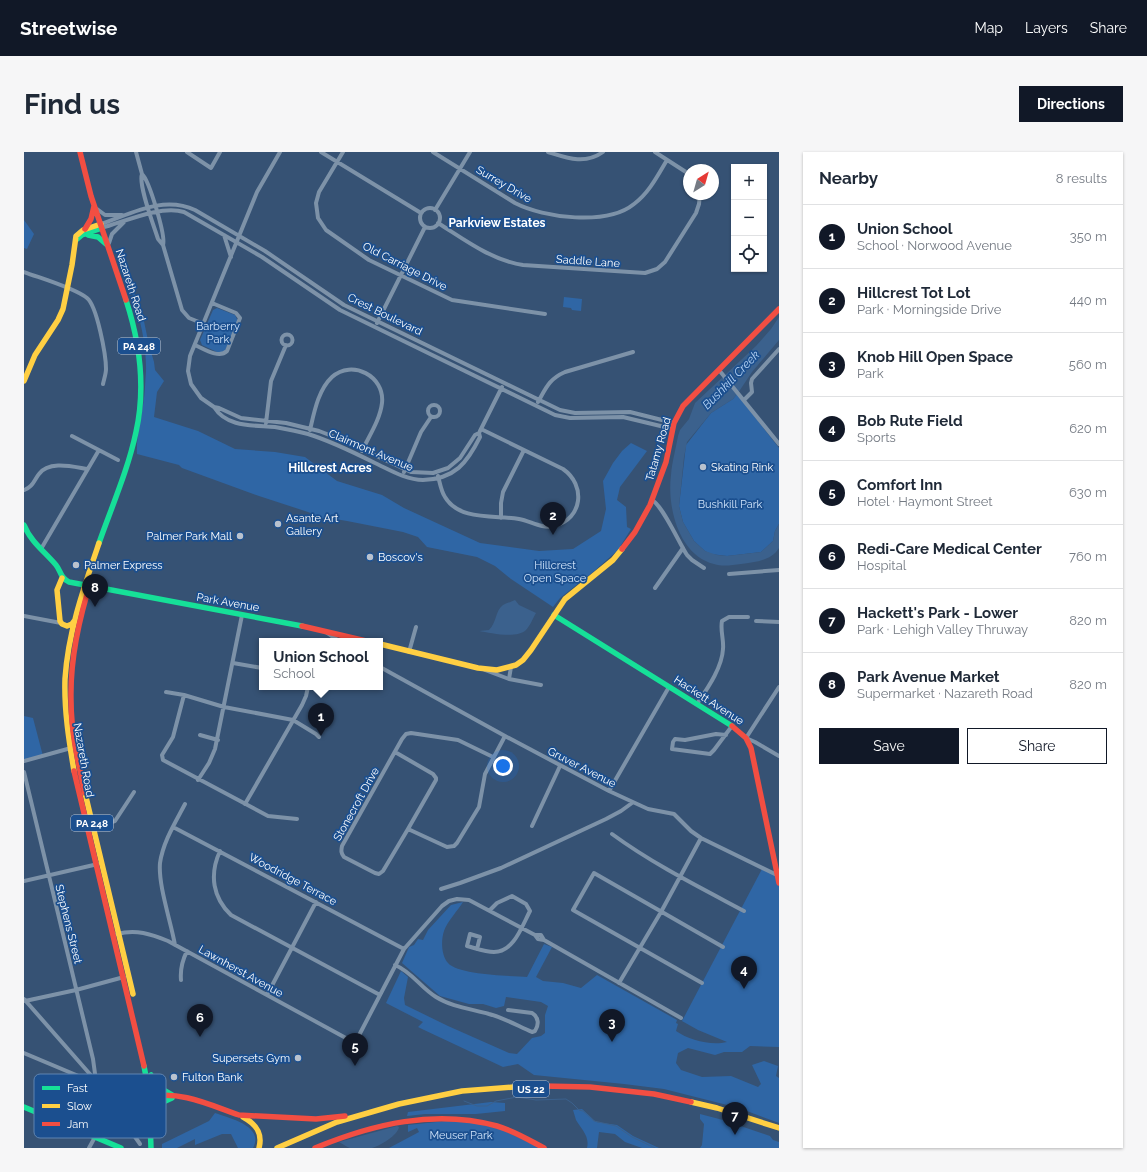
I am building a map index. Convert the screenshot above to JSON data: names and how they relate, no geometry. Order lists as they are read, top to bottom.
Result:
{
  "streets": {
    "main road": [
      "Nazareth Road",
      "PA 248",
      "Tatamy Road",
      "Park Avenue",
      "Hackett Avenue",
      "US 22"
    ],
    "street": [
      "Surrey Drive",
      "Saddle Lane",
      "Old Carriage Drive",
      "Crest Boulevard",
      "Clairmont Avenue",
      "Gruver Avenue",
      "Stonecroft Drive",
      "Woodridge Terrace",
      "Stephens Street",
      "Lawnherst Avenue"
    ]
  },
  "crossings": [
    ["Nazareth Road", "Crest Boulevard"],
    ["Nazareth Road", "Park Avenue"],
    ["Nazareth Road", "Lawnherst Avenue"],
    ["Crest Boulevard", "Tatamy Road"],
    ["Crest Boulevard", "Clairmont Avenue"],
    ["Tatamy Road", "Hackett Avenue"],
    ["Hackett Avenue", "Gruver Avenue"]
  ],
  "districts": ["Parkview Estates", "Hillcrest Acres"],
  "water": ["Bushkill Creek"],
  "parks": [
    "Barberry Park",
    "Bushkill Park",
    "Hillcrest Open Space",
    "Meuser Park"
  ],
  "places": [
    "Skating Rink",
    "Asante Art Gallery",
    "Palmer Park Mall",
    "Boscov's",
    "Palmer Express",
    "Supersets Gym",
    "Fulton Bank"
  ],
  "legend": ["Fast", "Slow", "Jam"],
  "north": "top right",
  "page": {
    "header": "Streetwise",
    "nav": ["Map", "Layers", "Share"],
    "buttons": [
      "Directions",
      ["Save", "Share"]
    ],
    "title": "Find us",
    "heading": ["Nearby", "8 results"],
    "map_buttons": ["+", "−"],
    "list": [
      {
        "mark": "1",
        "name": "Union School",
        "note": "School · Norwood Avenue",
        "value": "350 m"
      },
      {
        "mark": "2",
        "name": "Hillcrest Tot Lot",
        "note": "Park · Morningside Drive",
        "value": "440 m"
      },
      {
        "mark": "3",
        "name": "Knob Hill Open Space",
        "note": "Park",
        "value": "560 m"
      },
      {
        "mark": "4",
        "name": "Bob Rute Field",
        "note": "Sports",
        "value": "620 m"
      },
      {
        "mark": "5",
        "name": "Comfort Inn",
        "note": "Hotel · Haymont Street",
        "value": "630 m"
      },
      {
        "mark": "6",
        "name": "Redi-Care Medical Center",
        "note": "Hospital",
        "value": "760 m"
      },
      {
        "mark": "7",
        "name": "Hackett's Park - Lower",
        "note": "Park · Lehigh Valley Thruway",
        "value": "820 m"
      },
      {
        "mark": "8",
        "name": "Park Avenue Market",
        "note": "Supermarket · Nazareth Road",
        "value": "820 m"
      }
    ],
    "pins": [
      "2",
      "8",
      "1",
      "4",
      "6",
      "3",
      "5",
      "7"
    ],
    "popup": ["Union School", "School"]
  }
}
